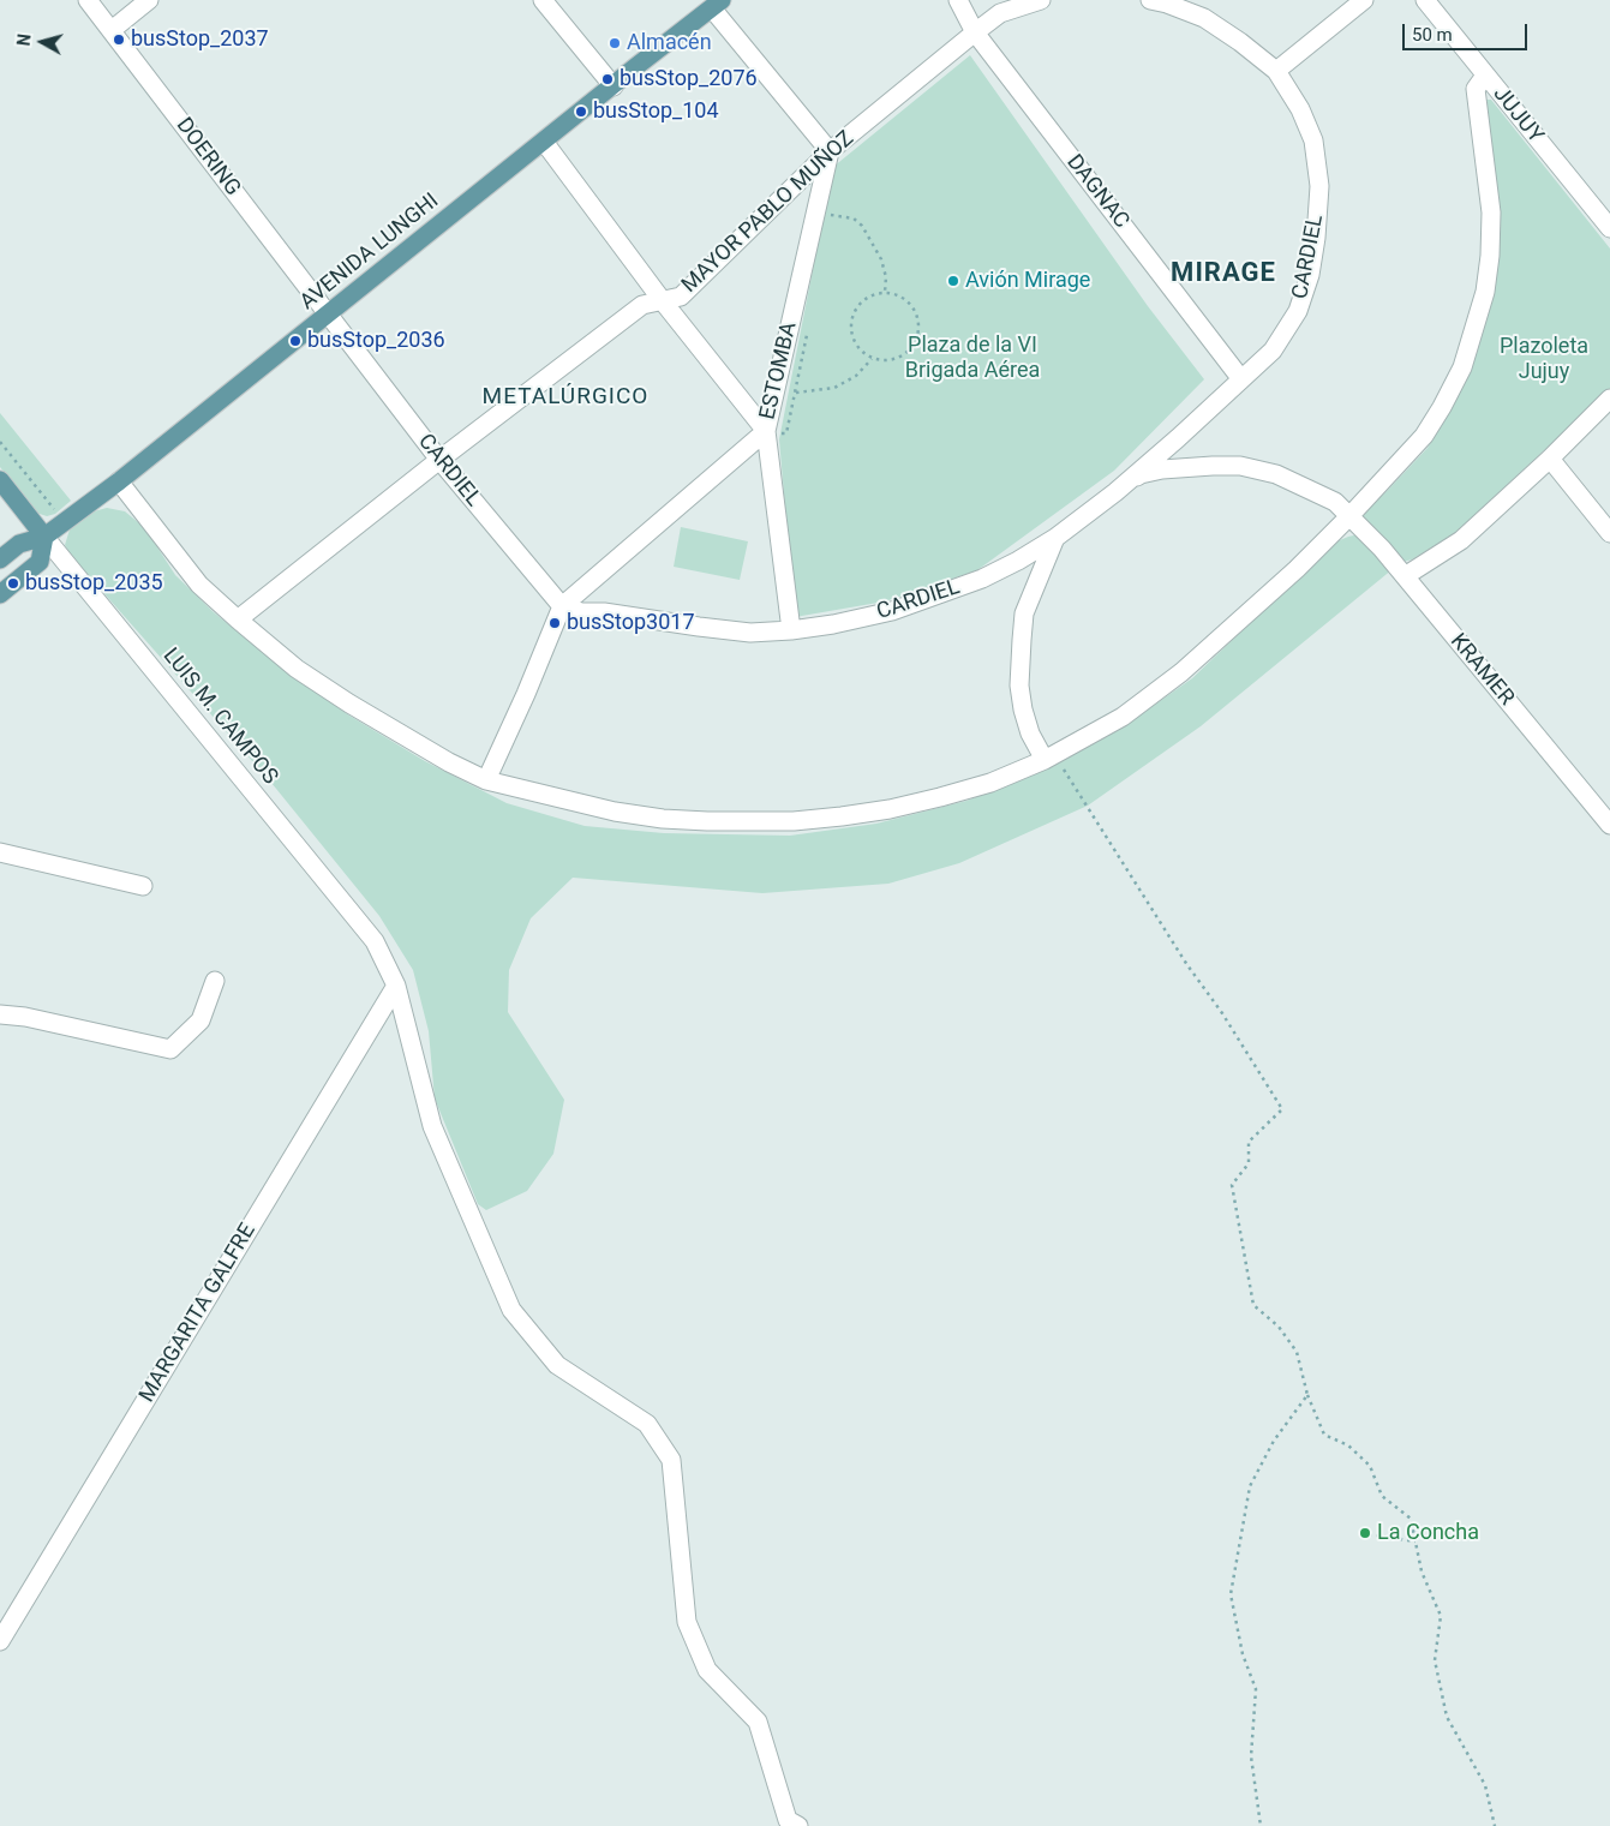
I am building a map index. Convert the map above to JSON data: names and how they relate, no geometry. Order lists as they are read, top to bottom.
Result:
{
  "streets": {
    "main road": ["AVENIDA LUNGHI", "LUIS M. CAMPOS"],
    "street": [
      "JUJUY",
      "DOERING",
      "DAGNAC",
      "MAYOR PABLO MUÑOZ",
      "CARDIEL",
      "ESTOMBA",
      "KRAMER",
      "MARGARITA GALFRE"
    ]
  },
  "crossings": [
    ["DOERING", "AVENIDA LUNGHI"],
    ["DOERING", "CARDIEL"],
    ["DAGNAC", "MAYOR PABLO MUÑOZ"],
    ["DAGNAC", "CARDIEL"],
    ["MAYOR PABLO MUÑOZ", "CARDIEL"],
    ["MAYOR PABLO MUÑOZ", "ESTOMBA"],
    ["AVENIDA LUNGHI", "CARDIEL"],
    ["AVENIDA LUNGHI", "LUIS M. CAMPOS"],
    ["CARDIEL", "ESTOMBA"],
    ["CARDIEL", "KRAMER"],
    ["LUIS M. CAMPOS", "MARGARITA GALFRE"]
  ],
  "districts": ["MIRAGE", "METALÚRGICO"],
  "parks": ["Plaza de la VI Brigada Aérea", "Plazoleta Jujuy"],
  "places": [
    "busStop_2037",
    "Almacén",
    "busStop_2076",
    "busStop_104",
    "Avión Mirage",
    "busStop_2036",
    "busStop_2035",
    "busStop3017",
    "La Concha"
  ],
  "scale_bar": "50 m",
  "north": "left"
}
